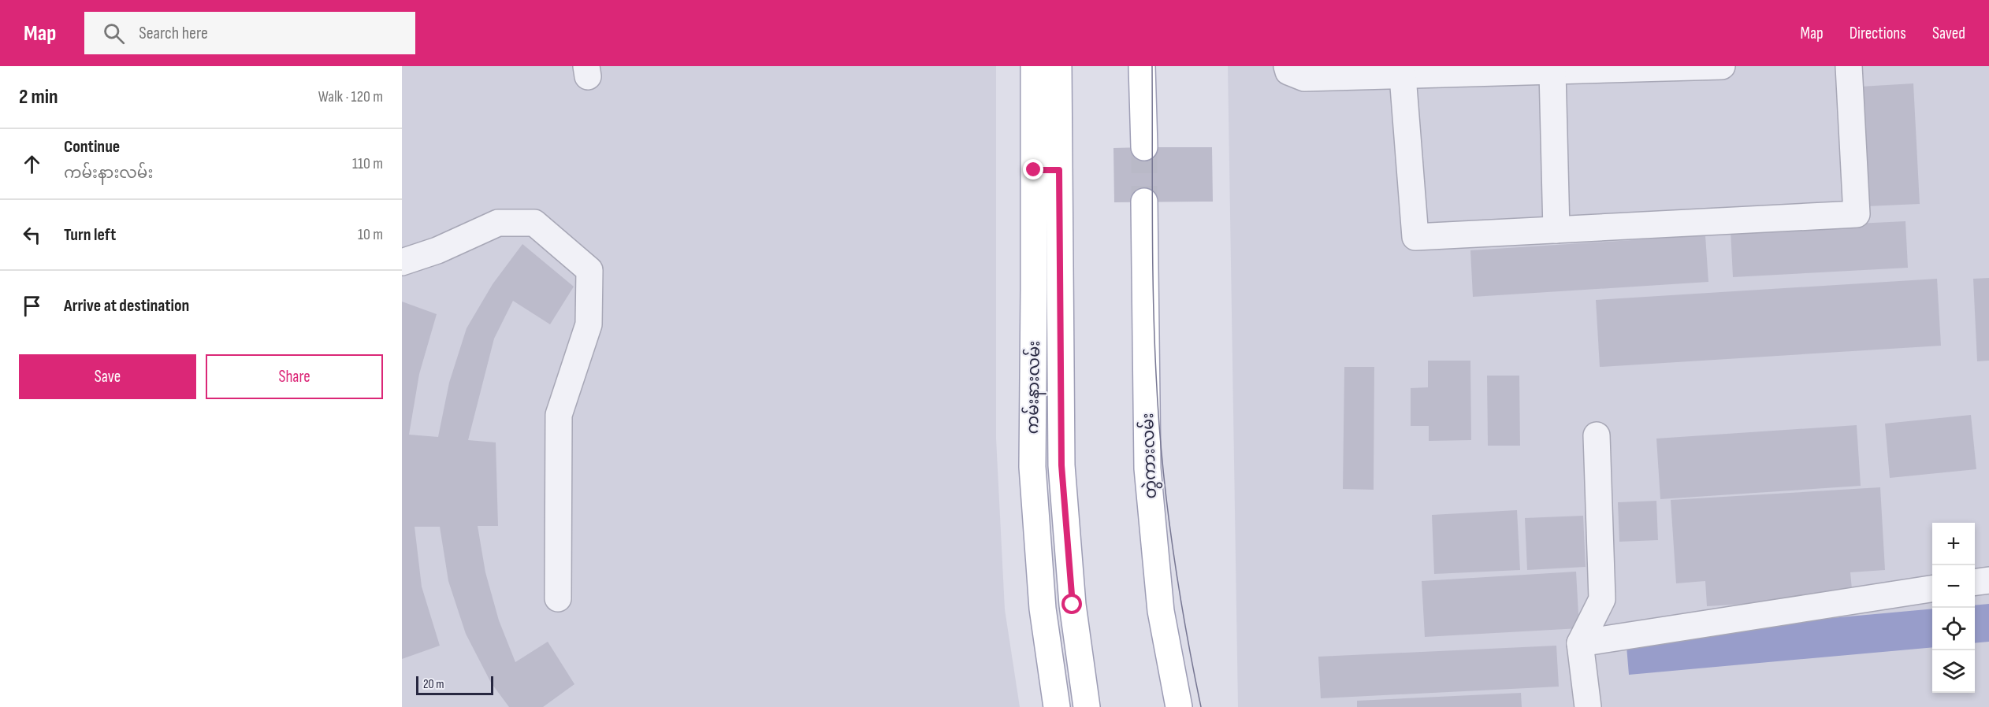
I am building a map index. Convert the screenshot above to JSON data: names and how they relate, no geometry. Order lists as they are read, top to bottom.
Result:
{
  "streets": {
    "main road": ["ကမ်းနားလမ်း", "တွဲကားလမ်း"]
  },
  "scale_bar": "20 m",
  "page": {
    "header": "Map",
    "search": "Search here",
    "nav": ["Map", "Directions", "Saved"],
    "heading": ["2 min", "Walk · 120 m"],
    "list": [
      ["Continue", "ကမ်းနားလမ်း", "110 m"],
      ["Turn left", "10 m"],
      "Arrive at destination"
    ],
    "buttons": ["Save", "Share"],
    "map_buttons": ["+", "−"],
    "scale": "20 m"
  }
}
